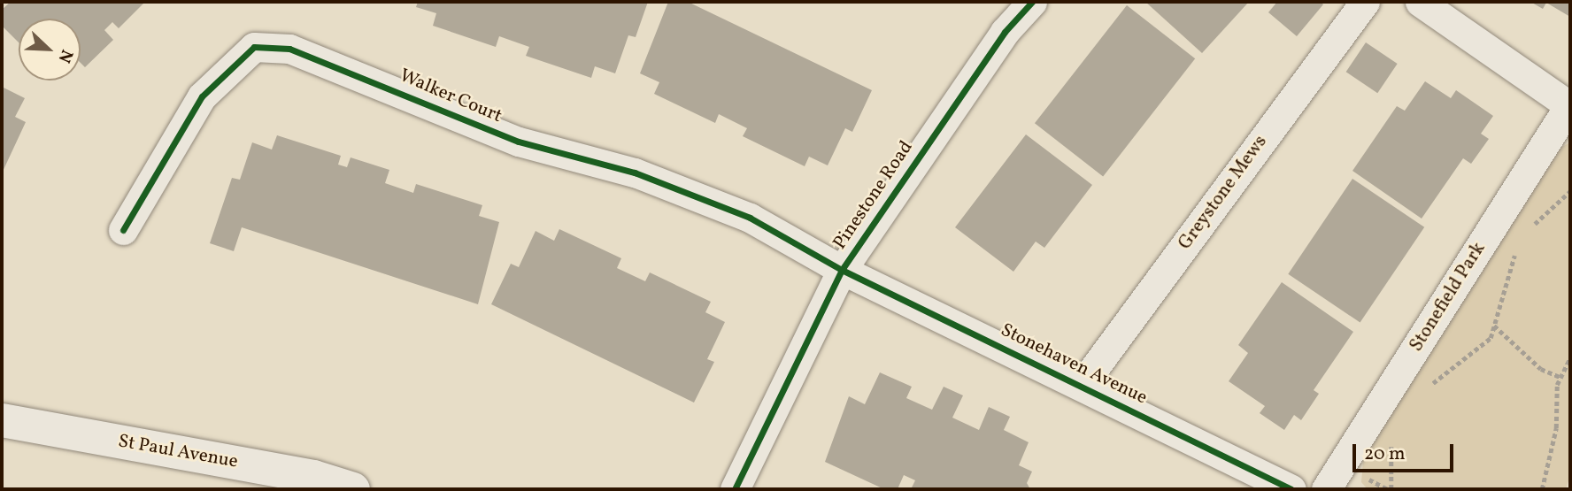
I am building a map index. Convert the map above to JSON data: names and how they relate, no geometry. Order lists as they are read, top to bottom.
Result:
{
  "streets": {
    "main road": ["St Paul Avenue"],
    "street": [
      "Walker Court",
      "Greystone Mews",
      "Pinestone Road",
      "Stonefield Park",
      "Stonehaven Avenue"
    ]
  },
  "crossings": [
    ["Walker Court", "Pinestone Road"],
    ["Walker Court", "Stonehaven Avenue"],
    ["Greystone Mews", "Stonehaven Avenue"],
    ["Pinestone Road", "Stonehaven Avenue"]
  ],
  "scale_bar": "20 m",
  "north": "bottom right"
}
